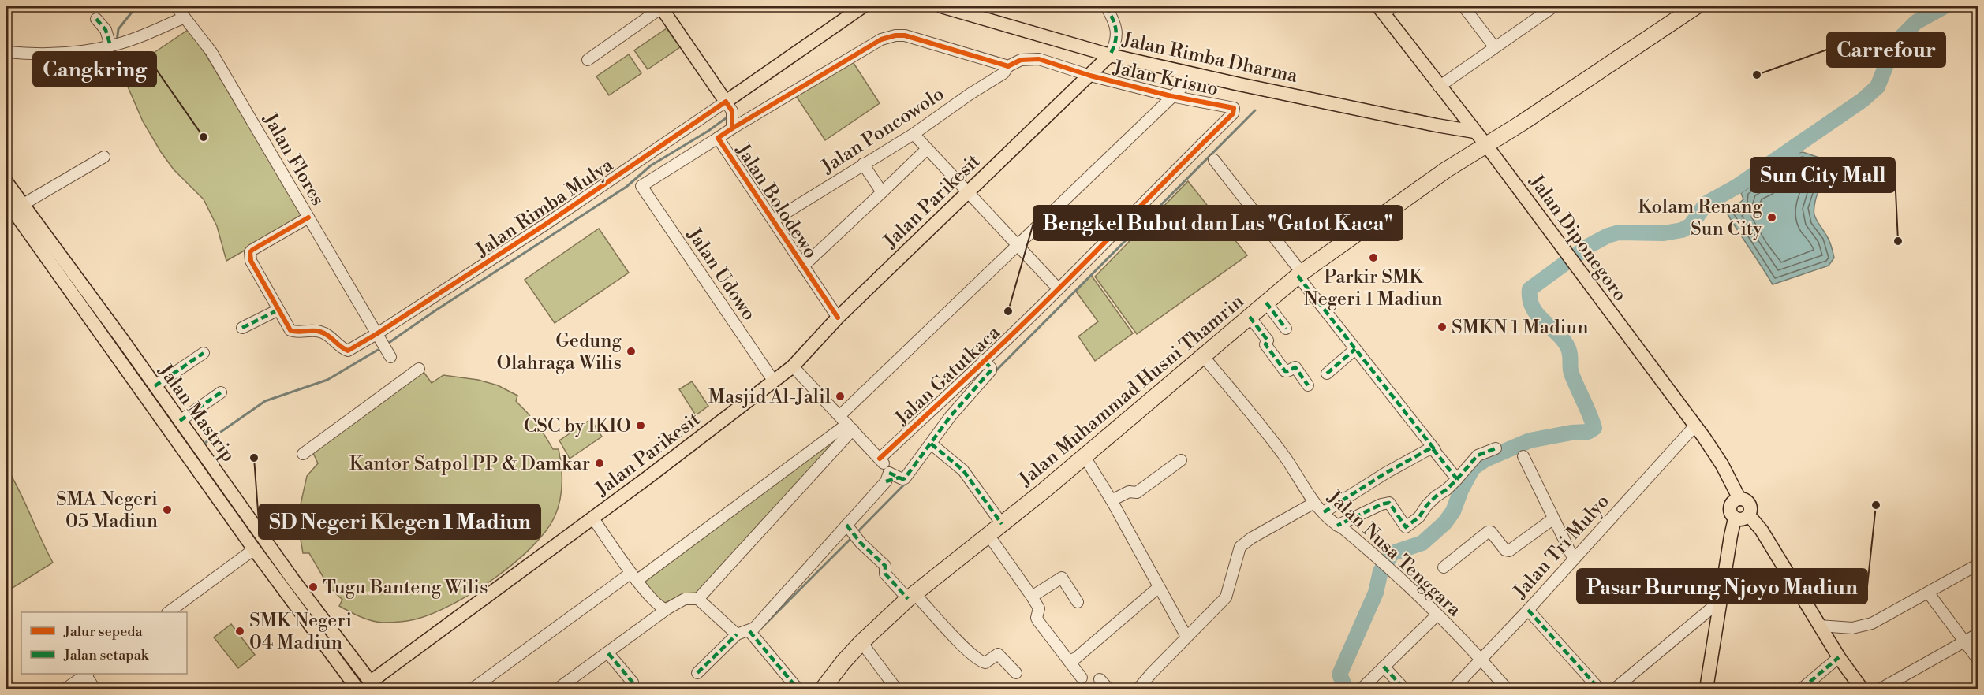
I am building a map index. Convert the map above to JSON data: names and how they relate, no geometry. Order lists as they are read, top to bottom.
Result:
{
  "streets": {
    "highway": ["Jalan Muhammad Husni Thamrin"],
    "main road": [
      "Jalan Rimba Dharma",
      "Jalan Parikesit",
      "Jalan Rimba Mulya",
      "Jalan Diponegoro",
      "Jalan Mastrip"
    ],
    "street": [
      "Jalan Krisno",
      "Jalan Poncowolo",
      "Jalan Flores",
      "Jalan Bolodewo",
      "Jalan Udowo",
      "Jalan Gatutkaca",
      "Jalan Tri Mulyo",
      "Jalan Nusa Tenggara"
    ]
  },
  "crossings": [
    ["Jalan Rimba Dharma", "Jalan Parikesit"],
    ["Jalan Rimba Dharma", "Jalan Diponegoro"],
    ["Jalan Krisno", "Jalan Poncowolo"],
    ["Jalan Krisno", "Jalan Parikesit"],
    ["Jalan Krisno", "Jalan Gatutkaca"],
    ["Jalan Poncowolo", "Jalan Bolodewo"],
    ["Jalan Flores", "Jalan Rimba Mulya"],
    ["Jalan Bolodewo", "Jalan Parikesit"],
    ["Jalan Bolodewo", "Jalan Rimba Mulya"],
    ["Jalan Bolodewo", "Jalan Udowo"],
    ["Jalan Parikesit", "Jalan Udowo"],
    ["Jalan Parikesit", "Jalan Mastrip"],
    ["Jalan Diponegoro", "Jalan Muhammad Husni Thamrin"],
    ["Jalan Diponegoro", "Jalan Tri Mulyo"],
    ["Jalan Muhammad Husni Thamrin", "Jalan Nusa Tenggara"],
    ["Jalan Tri Mulyo", "Jalan Nusa Tenggara"]
  ],
  "places": [
    "Carrefour",
    "Cangkring",
    "Kolam Renang Sun City",
    "Sun City Mall",
    "Parkir SMK Negeri 1 Madiun",
    "Bengkel Bubut dan Las \"Gatot Kaca\"",
    "SMKN 1 Madiun",
    "Gedung Olahraga Wilis",
    "Masjid Al-Jalil",
    "CSC by IKIO",
    "SD Negeri Klegen 1 Madiun",
    "Kantor Satpol PP & Damkar",
    "Pasar Burung Njoyo Madiun",
    "SMA Negeri 05 Madiun",
    "Tugu Banteng Wilis",
    "SMK Negeri 04 Madiun"
  ],
  "legend": ["Jalur sepeda", "Jalan setapak"]
}
